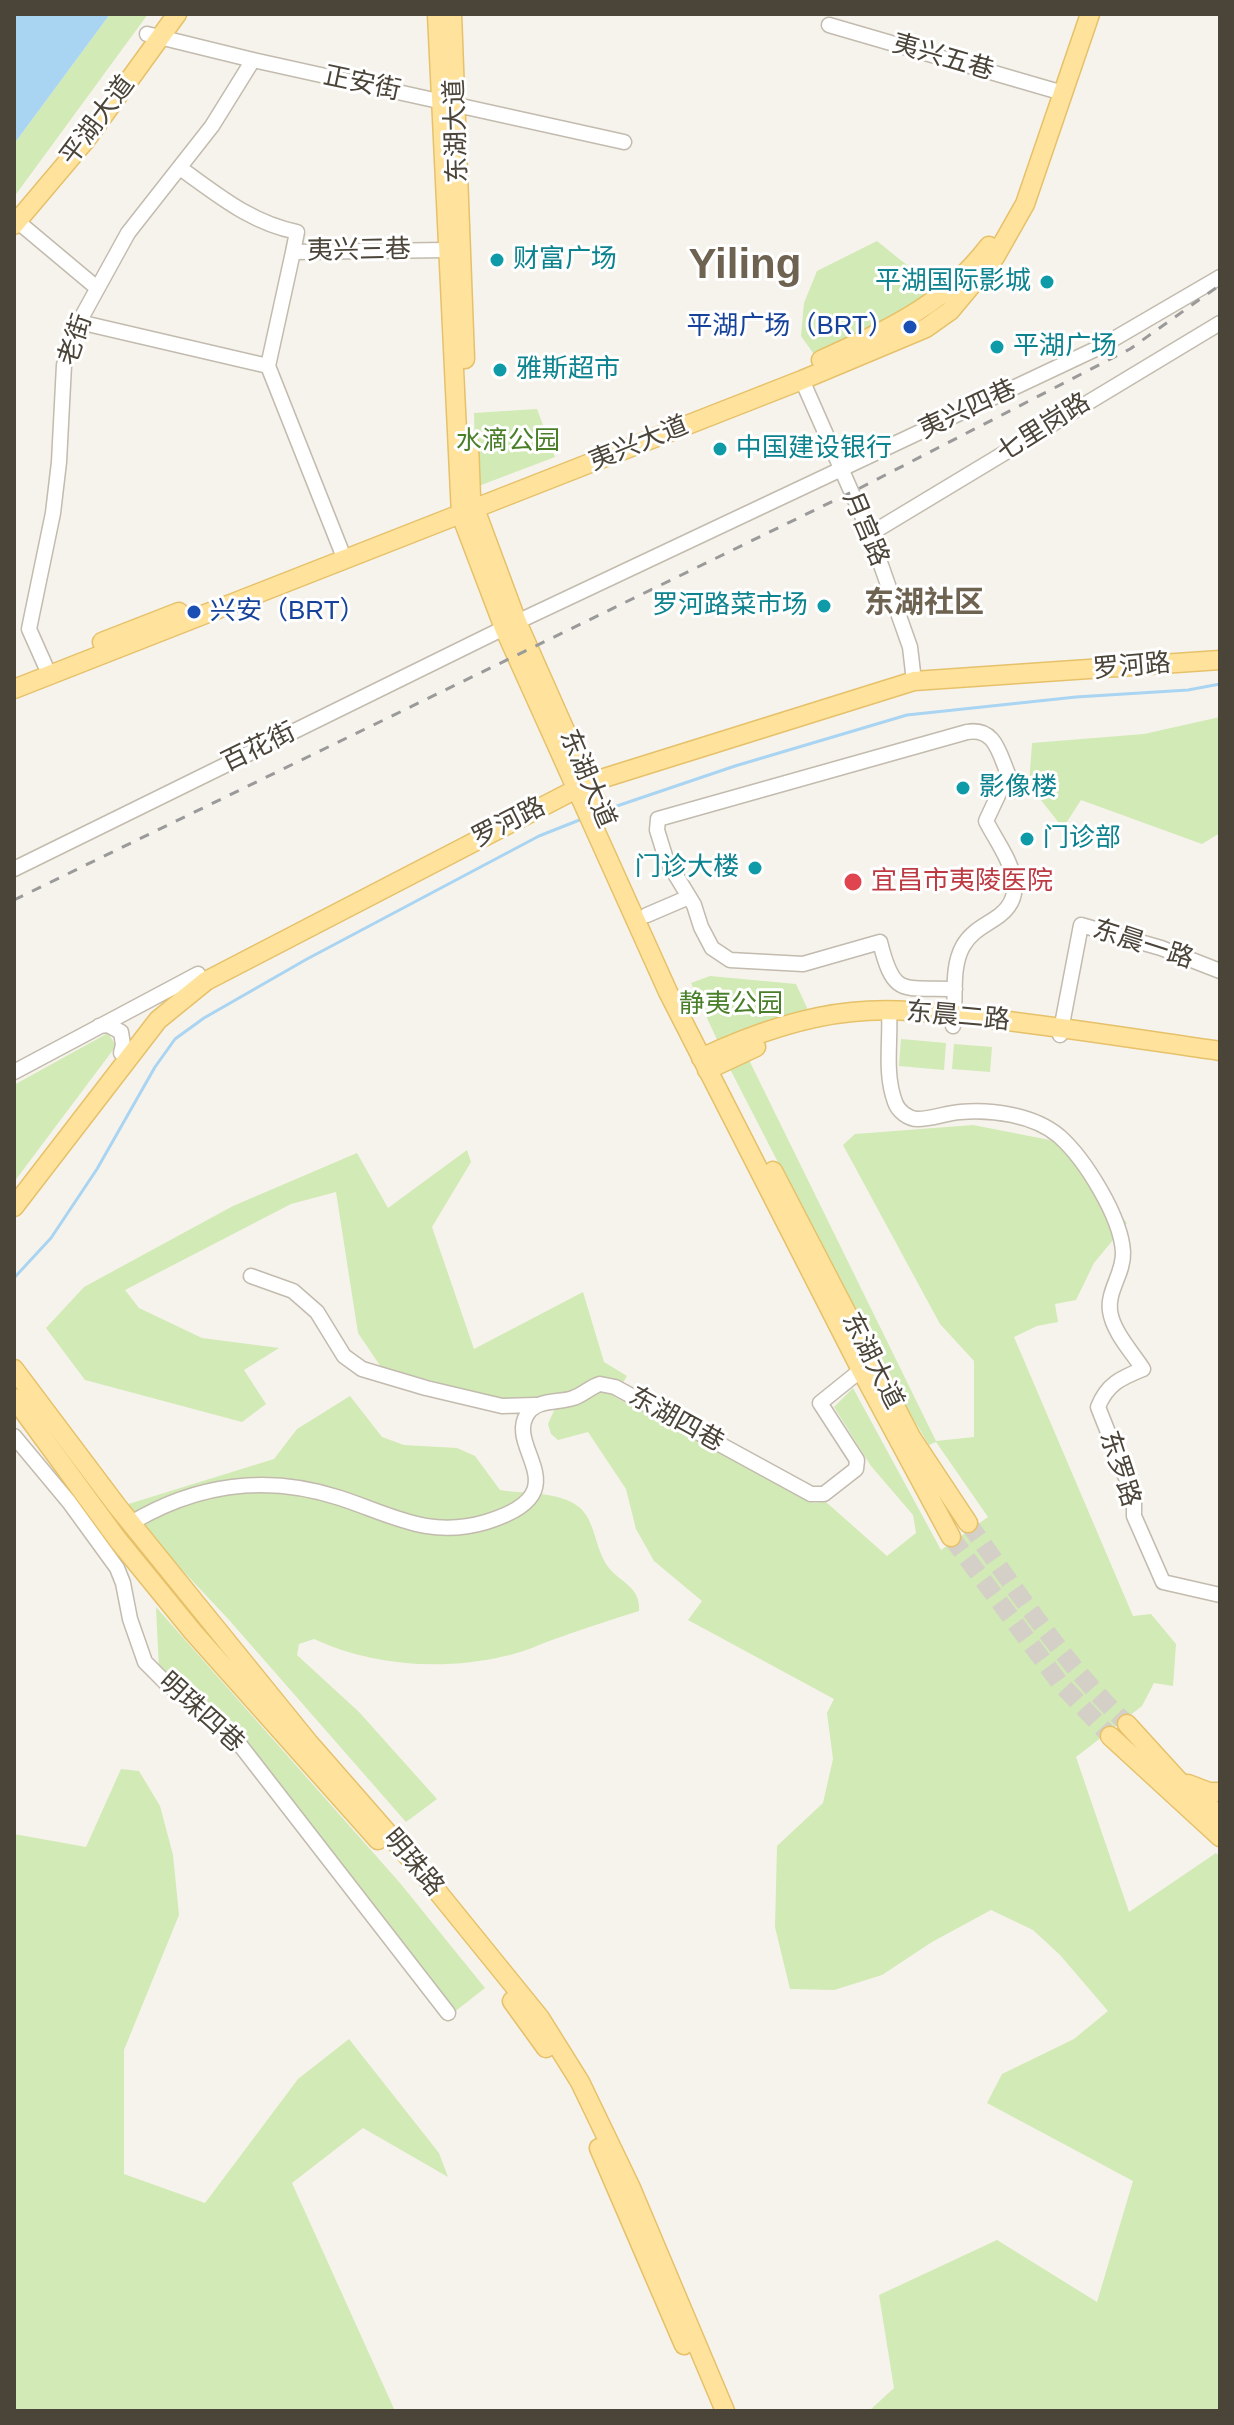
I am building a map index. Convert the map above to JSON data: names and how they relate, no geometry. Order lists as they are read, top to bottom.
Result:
{
  "streets": {
    "main road": [
      "平湖大道",
      "东湖大道",
      "夷兴大道",
      "罗河路",
      "东晨二路",
      "明珠路"
    ],
    "street": [
      "夷兴五巷",
      "正安街",
      "夷兴三巷",
      "老街",
      "夷兴四巷",
      "七里岗路",
      "月宫路",
      "百花街",
      "东晨一路",
      "东湖四巷",
      "东罗路",
      "明珠四巷"
    ]
  },
  "crossings": [
    ["夷兴五巷", "夷兴大道"],
    ["正安街", "平湖大道"],
    ["正安街", "东湖大道"],
    ["正安街", "老街"],
    ["东湖大道", "夷兴三巷"],
    ["东湖大道", "夷兴大道"],
    ["东湖大道", "罗河路"],
    ["东湖大道", "百花街"],
    ["东湖大道", "东晨二路"],
    ["东湖大道", "东湖四巷"],
    ["老街", "夷兴大道"],
    ["夷兴四巷", "月宫路"],
    ["夷兴四巷", "百花街"],
    ["七里岗路", "月宫路"],
    ["夷兴大道", "月宫路"],
    ["月宫路", "罗河路"],
    ["月宫路", "百花街"],
    ["东晨一路", "东晨二路"],
    ["东晨二路", "东罗路"]
  ],
  "districts": ["Yiling", "东湖社区"],
  "parks": ["水滴公园", "静夷公园"],
  "places": [
    "财富广场",
    "平湖国际影城",
    "平湖广场（BRT）",
    "平湖广场",
    "雅斯超市",
    "中国建设银行",
    "罗河路菜市场",
    "兴安（BRT）",
    "影像楼",
    "门诊部",
    "门诊大楼",
    "宜昌市夷陵医院"
  ]
}
